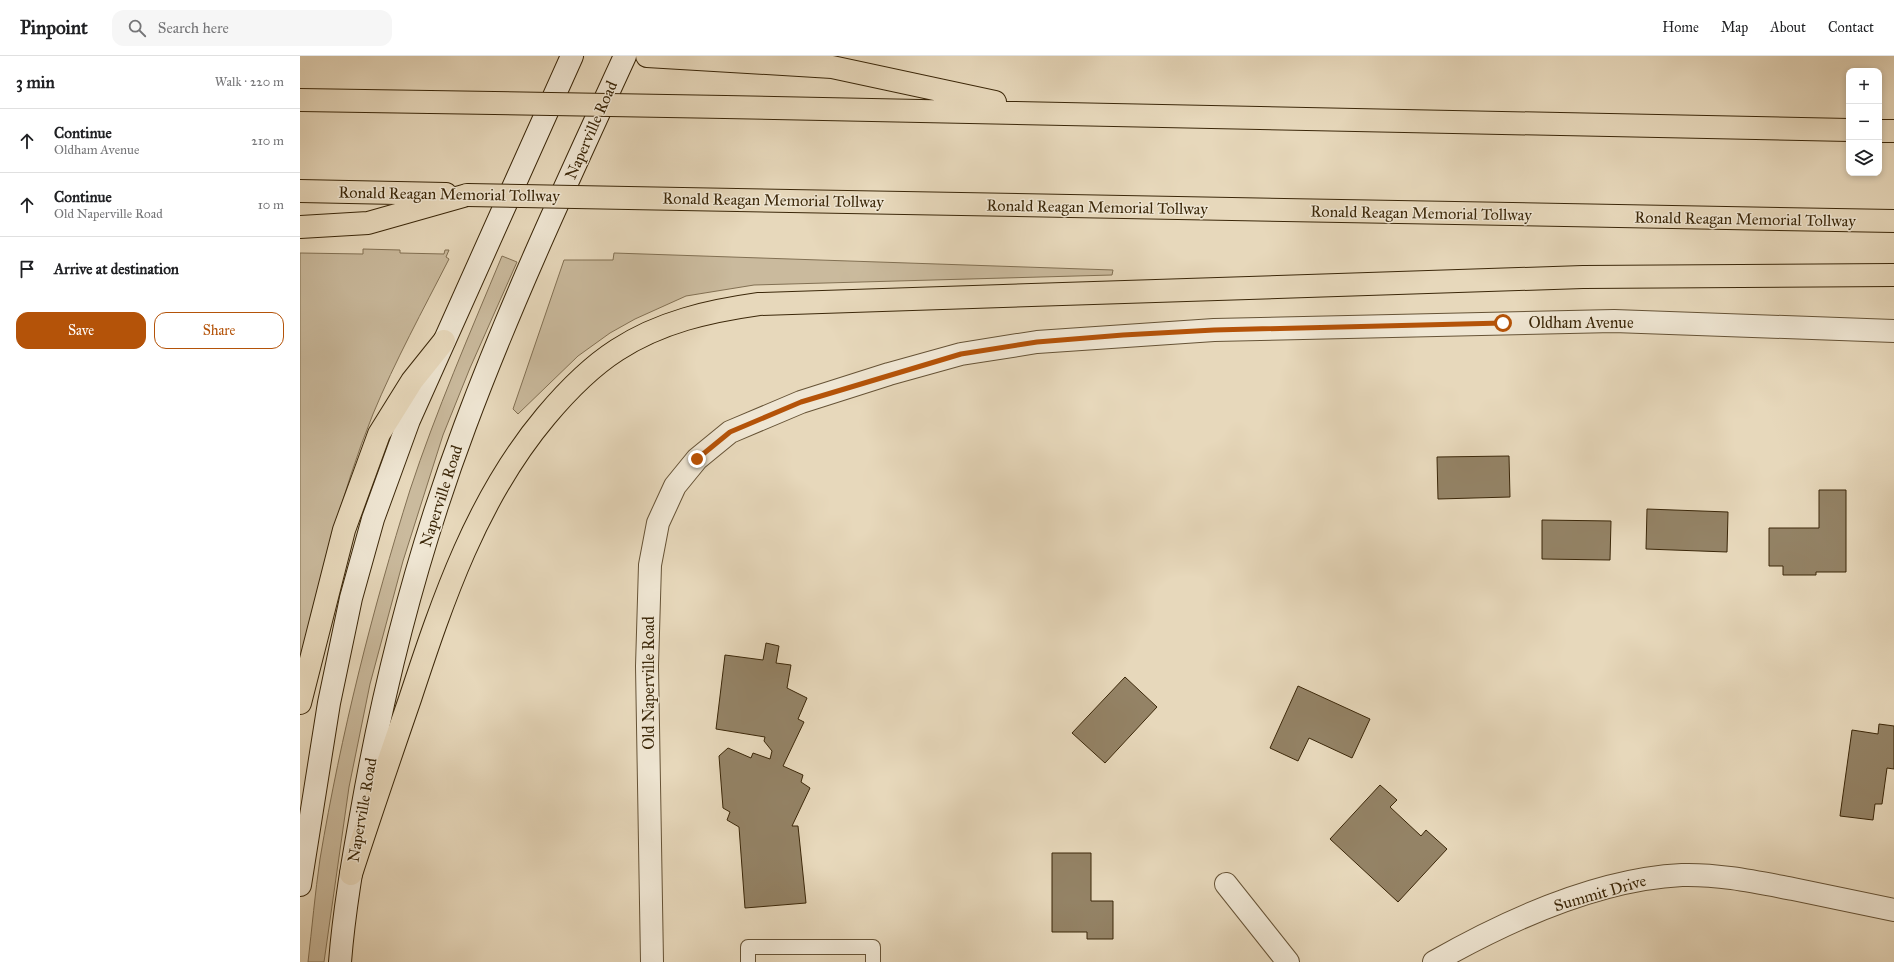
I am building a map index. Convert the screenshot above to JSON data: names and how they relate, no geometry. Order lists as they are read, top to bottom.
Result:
{
  "streets": {
    "highway": ["Ronald Reagan Memorial Tollway"],
    "street": [
      "Naperville Road",
      "Oldham Avenue",
      "Old Naperville Road",
      "Summit Drive"
    ]
  },
  "crossings": [
    ["Oldham Avenue", "Old Naperville Road"]
  ],
  "page": {
    "header": "Pinpoint",
    "search": "Search here",
    "nav": [
      "Home",
      "Map",
      "About",
      "Contact"
    ],
    "heading": ["3 min", "Walk · 220 m"],
    "map_buttons": ["+", "−"],
    "list": [
      ["Continue", "Oldham Avenue", "210 m"],
      ["Continue", "Old Naperville Road", "10 m"],
      "Arrive at destination"
    ],
    "buttons": ["Save", "Share"]
  }
}
